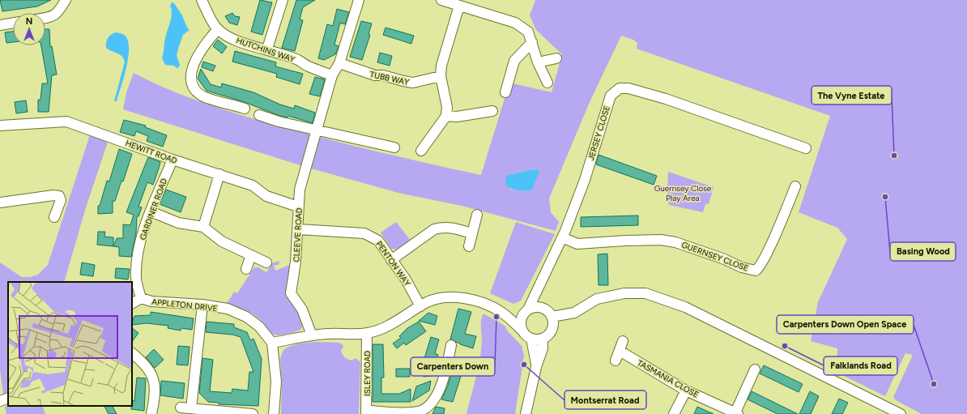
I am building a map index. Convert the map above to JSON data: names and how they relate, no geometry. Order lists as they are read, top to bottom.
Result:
{
  "streets": {
    "street": [
      "HUTCHINS WAY",
      "TUBB WAY",
      "JERSEY CLOSE",
      "HEWITT ROAD",
      "GARDINER ROAD",
      "CLEEVE ROAD",
      "GUERNSEY CLOSE",
      "PENTON WAY",
      "APPLETON DRIVE",
      "ISLEY ROAD",
      "TASMANIA CLOSE"
    ]
  },
  "crossings": [
    ["HUTCHINS WAY", "CLEEVE ROAD"],
    ["TUBB WAY", "CLEEVE ROAD"],
    ["JERSEY CLOSE", "GUERNSEY CLOSE"],
    ["HEWITT ROAD", "GARDINER ROAD"],
    ["HEWITT ROAD", "CLEEVE ROAD"],
    ["GARDINER ROAD", "APPLETON DRIVE"],
    ["CLEEVE ROAD", "PENTON WAY"]
  ],
  "parks": ["Guernsey Close Play Area"],
  "places": [
    "The Vyne Estate",
    "Basing Wood",
    "Carpenters Down",
    "Falklands Road",
    "Montserrat Road",
    "Carpenters Down Open Space"
  ],
  "north": "top"
}
